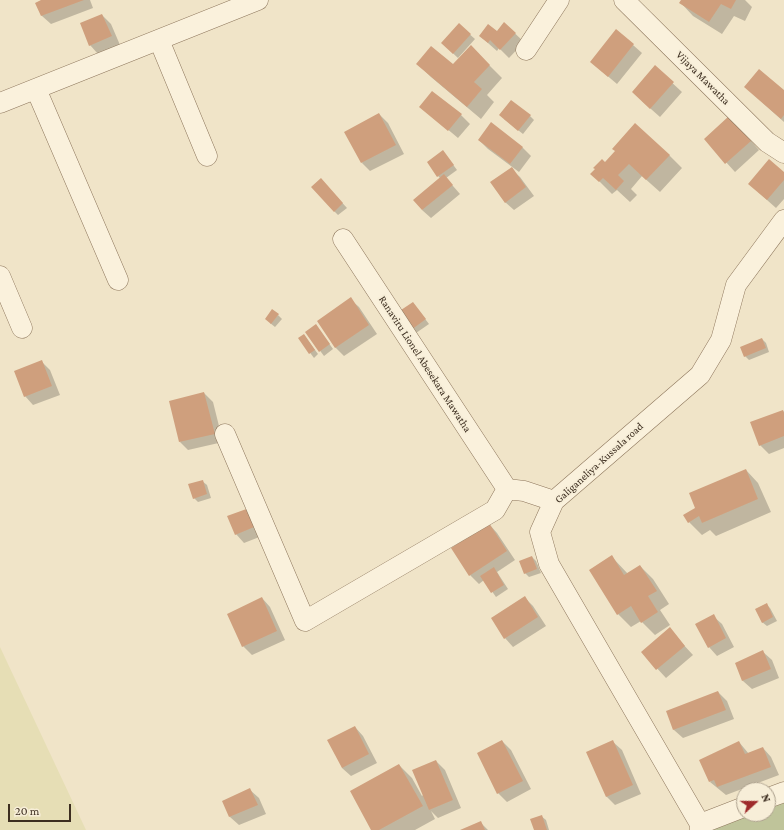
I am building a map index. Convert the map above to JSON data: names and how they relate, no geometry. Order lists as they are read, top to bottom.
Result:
{
  "streets": {
    "street": ["Vijaya Mawatha", "Ranaviru Lionel Abesekara Mawatha", "Galiganeliya-Kussala road"]
  },
  "scale_bar": "20 m",
  "north": "right"
}
